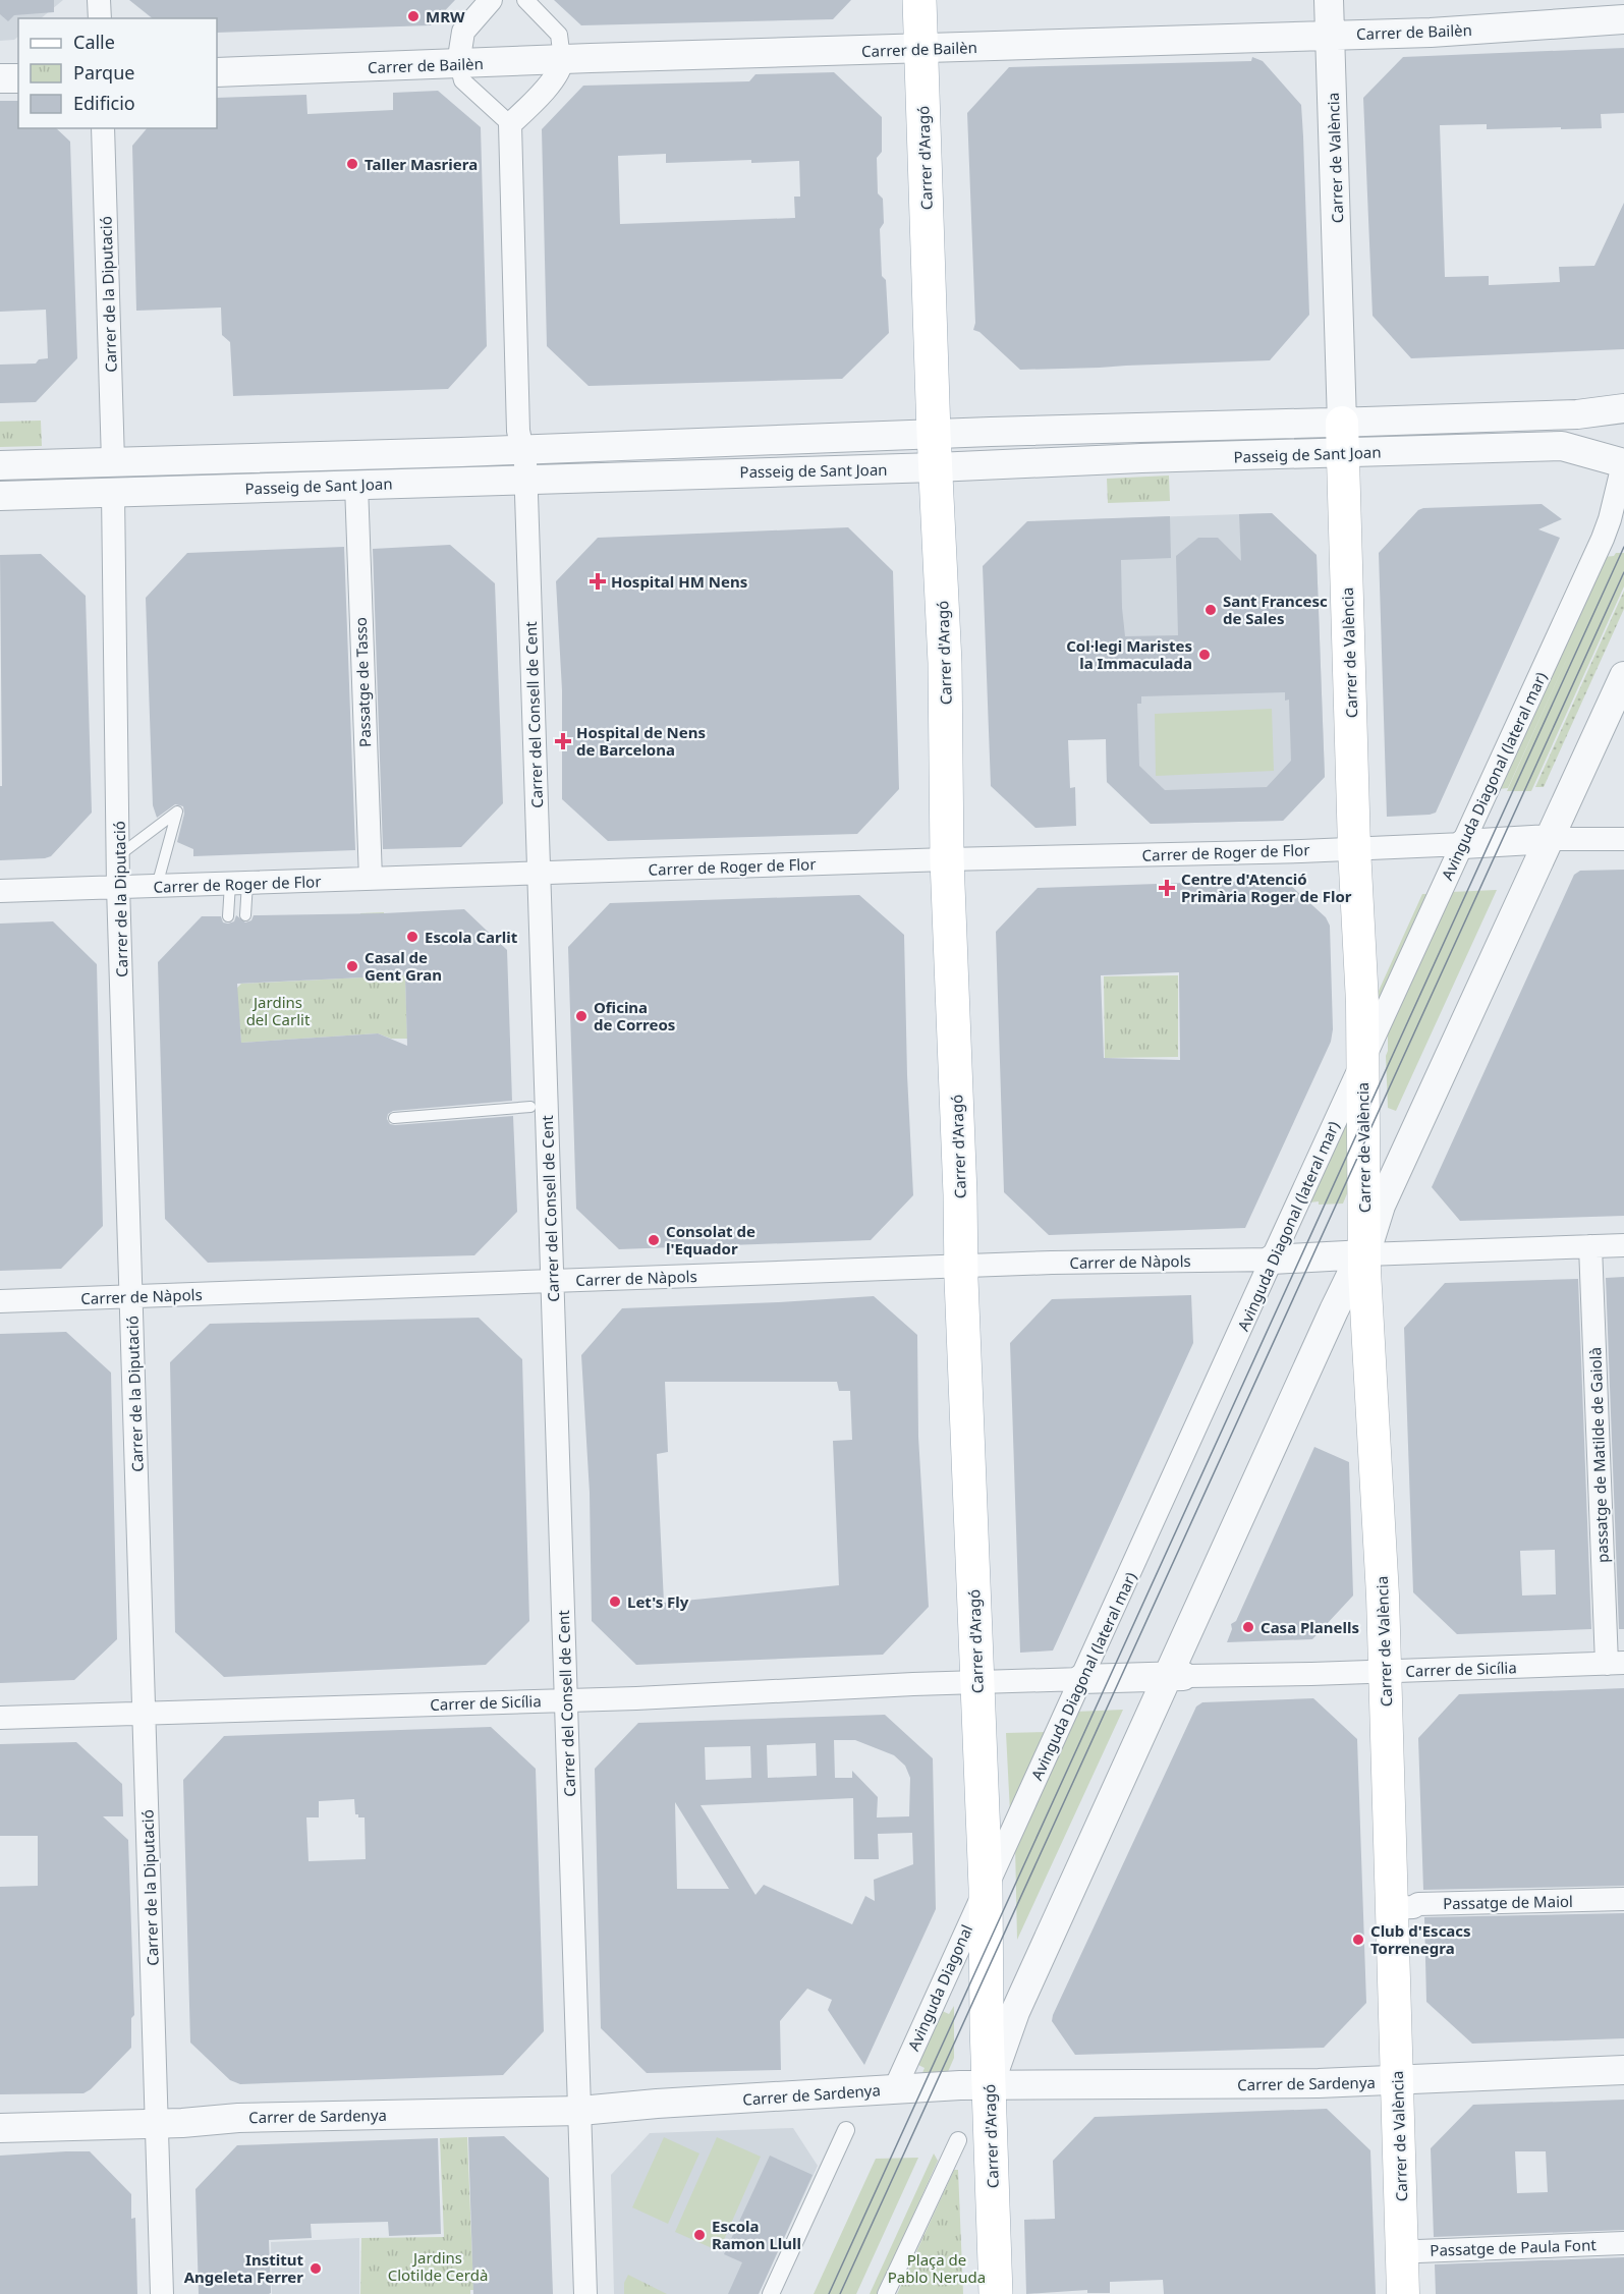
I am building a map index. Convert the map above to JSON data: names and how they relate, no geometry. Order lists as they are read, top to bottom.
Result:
{
  "streets": {
    "main road": ["Carrer d'Aragó", "Carrer de València"],
    "street": [
      "Carrer de Bailèn",
      "Carrer de la Diputació",
      "Passeig de Sant Joan",
      "Passatge de Tasso",
      "Carrer del Consell de Cent",
      "Avinguda Diagonal (lateral mar)",
      "Carrer de Roger de Flor",
      "Carrer de Nàpols",
      "passatge de Matilde de Gaiolà",
      "Carrer de Sicília",
      "Passatge de Maiol",
      "Avinguda Diagonal",
      "Carrer de Sardenya",
      "Passatge de Paula Font"
    ]
  },
  "crossings": [
    ["Carrer de Bailèn", "Carrer d'Aragó"],
    ["Carrer de Bailèn", "Carrer de València"],
    ["Carrer d'Aragó", "Passeig de Sant Joan"],
    ["Carrer d'Aragó", "Avinguda Diagonal (lateral mar)"],
    ["Carrer d'Aragó", "Carrer de Roger de Flor"],
    ["Carrer d'Aragó", "Carrer de Nàpols"],
    ["Carrer d'Aragó", "Carrer de Sicília"],
    ["Carrer d'Aragó", "Avinguda Diagonal"],
    ["Carrer d'Aragó", "Carrer de Sardenya"],
    ["Carrer de València", "Passeig de Sant Joan"],
    ["Carrer de València", "Avinguda Diagonal (lateral mar)"],
    ["Carrer de València", "Carrer de Roger de Flor"],
    ["Carrer de València", "Carrer de Sicília"],
    ["Carrer de València", "Passatge de Maiol"],
    ["Carrer de València", "Carrer de Sardenya"],
    ["Carrer de València", "Passatge de Paula Font"],
    ["Carrer de la Diputació", "Passeig de Sant Joan"],
    ["Carrer de la Diputació", "Carrer de Roger de Flor"],
    ["Carrer de la Diputació", "Carrer de Nàpols"],
    ["Carrer de la Diputació", "Carrer de Sicília"],
    ["Carrer de la Diputació", "Carrer de Sardenya"],
    ["Passeig de Sant Joan", "Passatge de Tasso"],
    ["Passeig de Sant Joan", "Carrer del Consell de Cent"],
    ["Passeig de Sant Joan", "Avinguda Diagonal (lateral mar)"],
    ["Passatge de Tasso", "Carrer de Roger de Flor"],
    ["Carrer del Consell de Cent", "Carrer de Roger de Flor"],
    ["Carrer del Consell de Cent", "Carrer de Nàpols"],
    ["Carrer del Consell de Cent", "Carrer de Sicília"],
    ["Carrer del Consell de Cent", "Carrer de Sardenya"],
    ["Avinguda Diagonal (lateral mar)", "Carrer de Roger de Flor"],
    ["Avinguda Diagonal (lateral mar)", "Carrer de Nàpols"],
    ["Avinguda Diagonal (lateral mar)", "Carrer de Sicília"],
    ["Avinguda Diagonal (lateral mar)", "Avinguda Diagonal"],
    ["passatge de Matilde de Gaiolà", "Carrer de Sicília"],
    ["Avinguda Diagonal", "Carrer de Sardenya"]
  ],
  "parks": ["Jardins del Carlit", "Jardins Clotilde Cerdà", "Plaça de Pablo Neruda"],
  "places": {
    "other": [
      "MRW",
      "Taller Masriera",
      "Sant Francesc de Sales",
      "Col·legi Maristes la Immaculada",
      "Escola Carlit",
      "Casal de Gent Gran",
      "Oficina de Correos",
      "Consolat de l'Equador",
      "Let's Fly",
      "Casa Planells",
      "Club d'Escacs Torrenegra",
      "Escola Ramon Llull",
      "Institut Angeleta Ferrer"
    ],
    "health": ["Hospital HM Nens", "Hospital de Nens de Barcelona", "Centre d'Atenció Primària Roger de Flor"]
  },
  "legend": ["Calle", "Parque", "Edificio"]
}
